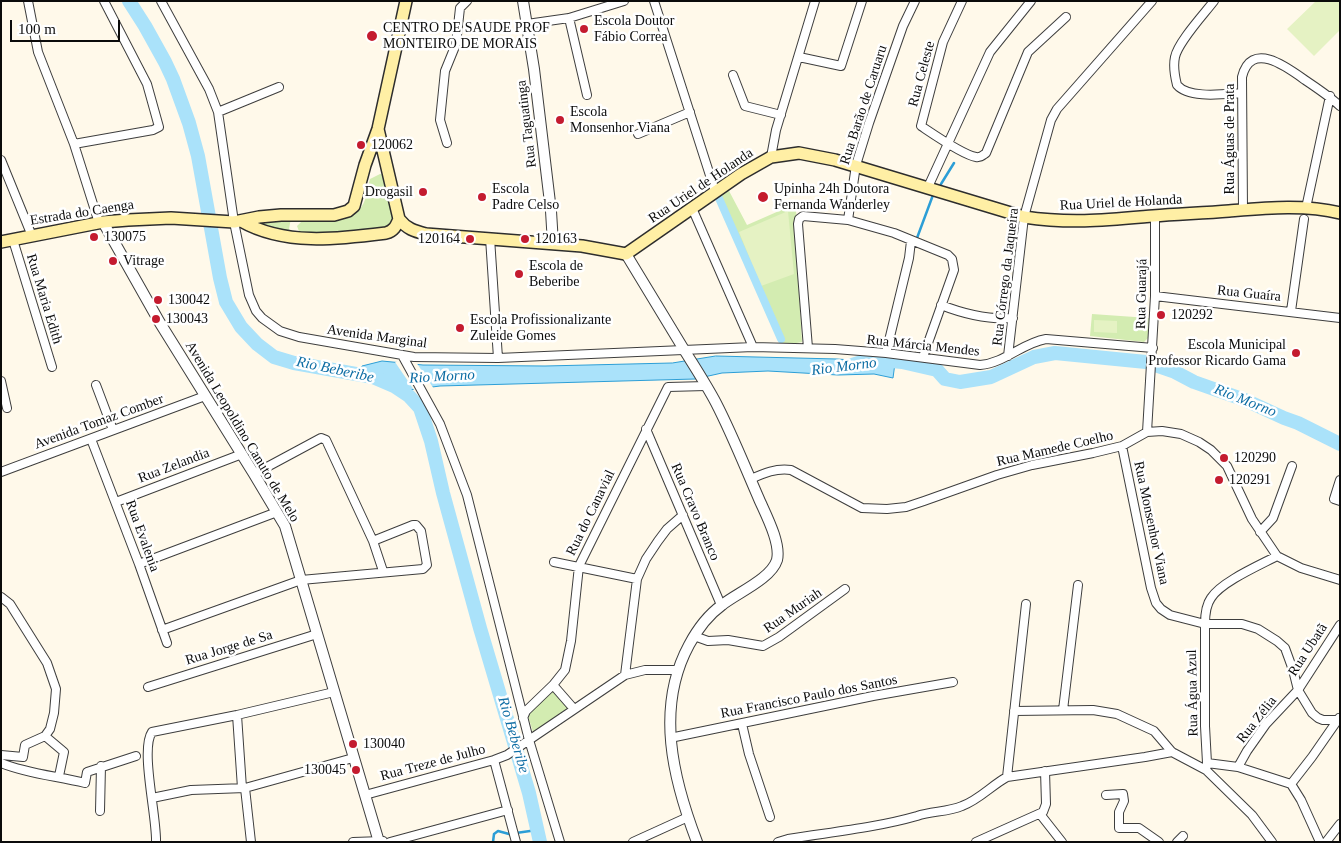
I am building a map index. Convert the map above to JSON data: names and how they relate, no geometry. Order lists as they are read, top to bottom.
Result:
{
  "streets": {
    "main road": ["Rua Uriel de Holanda", "Estrada do Caenga"],
    "street": [
      "Rua Celeste",
      "Rua Barão de Caruaru",
      "Rua Taguatinga",
      "Rua Águas de Prata",
      "Rua Córrego da Jaqueira",
      "Rua Guarajá",
      "Rua Guaíra",
      "Rua Maria Edith",
      "Avenida Marginal",
      "Rua Márcia Mendes",
      "Avenida Tomaz Comber",
      "Avenida Leopoldino Canuto de Melo",
      "Rua Mamede Coelho",
      "Rua Zelandia",
      "Rua Cravo Branco",
      "Rua do Canavial",
      "Rua Monsenhor Viana",
      "Rua Evalenia",
      "Rua Muriah",
      "Rua Jorge de Sa",
      "Rua Ubatã",
      "Rua Água Azul",
      "Rua Francisco Paulo dos Santos",
      "Rua Zélia",
      "Rua Treze de Julho"
    ]
  },
  "crossings": [
    ["Rua Barão de Caruaru", "Rua Uriel de Holanda"],
    ["Rua Águas de Prata", "Rua Uriel de Holanda"],
    ["Rua Uriel de Holanda", "Rua Córrego da Jaqueira"],
    ["Rua Uriel de Holanda", "Rua Guarajá"],
    ["Estrada do Caenga", "Rua Maria Edith"],
    ["Estrada do Caenga", "Avenida Marginal"],
    ["Estrada do Caenga", "Avenida Leopoldino Canuto de Melo"],
    ["Rua Córrego da Jaqueira", "Rua Márcia Mendes"],
    ["Rua Guarajá", "Rua Guaíra"],
    ["Rua Guarajá", "Rua Márcia Mendes"],
    ["Rua Guarajá", "Rua Mamede Coelho"],
    ["Avenida Marginal", "Rua Márcia Mendes"],
    ["Avenida Tomaz Comber", "Avenida Leopoldino Canuto de Melo"],
    ["Avenida Tomaz Comber", "Rua Evalenia"],
    ["Avenida Leopoldino Canuto de Melo", "Rua Zelandia"],
    ["Avenida Leopoldino Canuto de Melo", "Rua Jorge de Sa"],
    ["Avenida Leopoldino Canuto de Melo", "Rua Treze de Julho"],
    ["Rua Mamede Coelho", "Rua Monsenhor Viana"],
    ["Rua Zelandia", "Rua Evalenia"],
    ["Rua Cravo Branco", "Rua do Canavial"],
    ["Rua Monsenhor Viana", "Rua Ubatã"],
    ["Rua Monsenhor Viana", "Rua Água Azul"],
    ["Rua Monsenhor Viana", "Rua Zélia"],
    ["Rua Ubatã", "Rua Zélia"]
  ],
  "water": ["Rio Morno", "Rio Beberibe"],
  "places": [
    "Escola Doutor Fábio Correa",
    "CENTRO DE SAUDE PROF MONTEIRO DE MORAIS",
    "Escola Monsenhor Viana",
    "120062",
    "Drogasil",
    "Escola Padre Celso",
    "Upinha 24h Doutora Fernanda Wanderley",
    "130075",
    "120164",
    "120163",
    "Vitrage",
    "Escola de Beberibe",
    "130042",
    "120292",
    "130043",
    "Escola Profissionalizante Zuleide Gomes",
    "Escola Municipal Professor Ricardo Gama",
    "120290",
    "120291",
    "130040",
    "130045"
  ],
  "scale_bar": "100 m"
}
